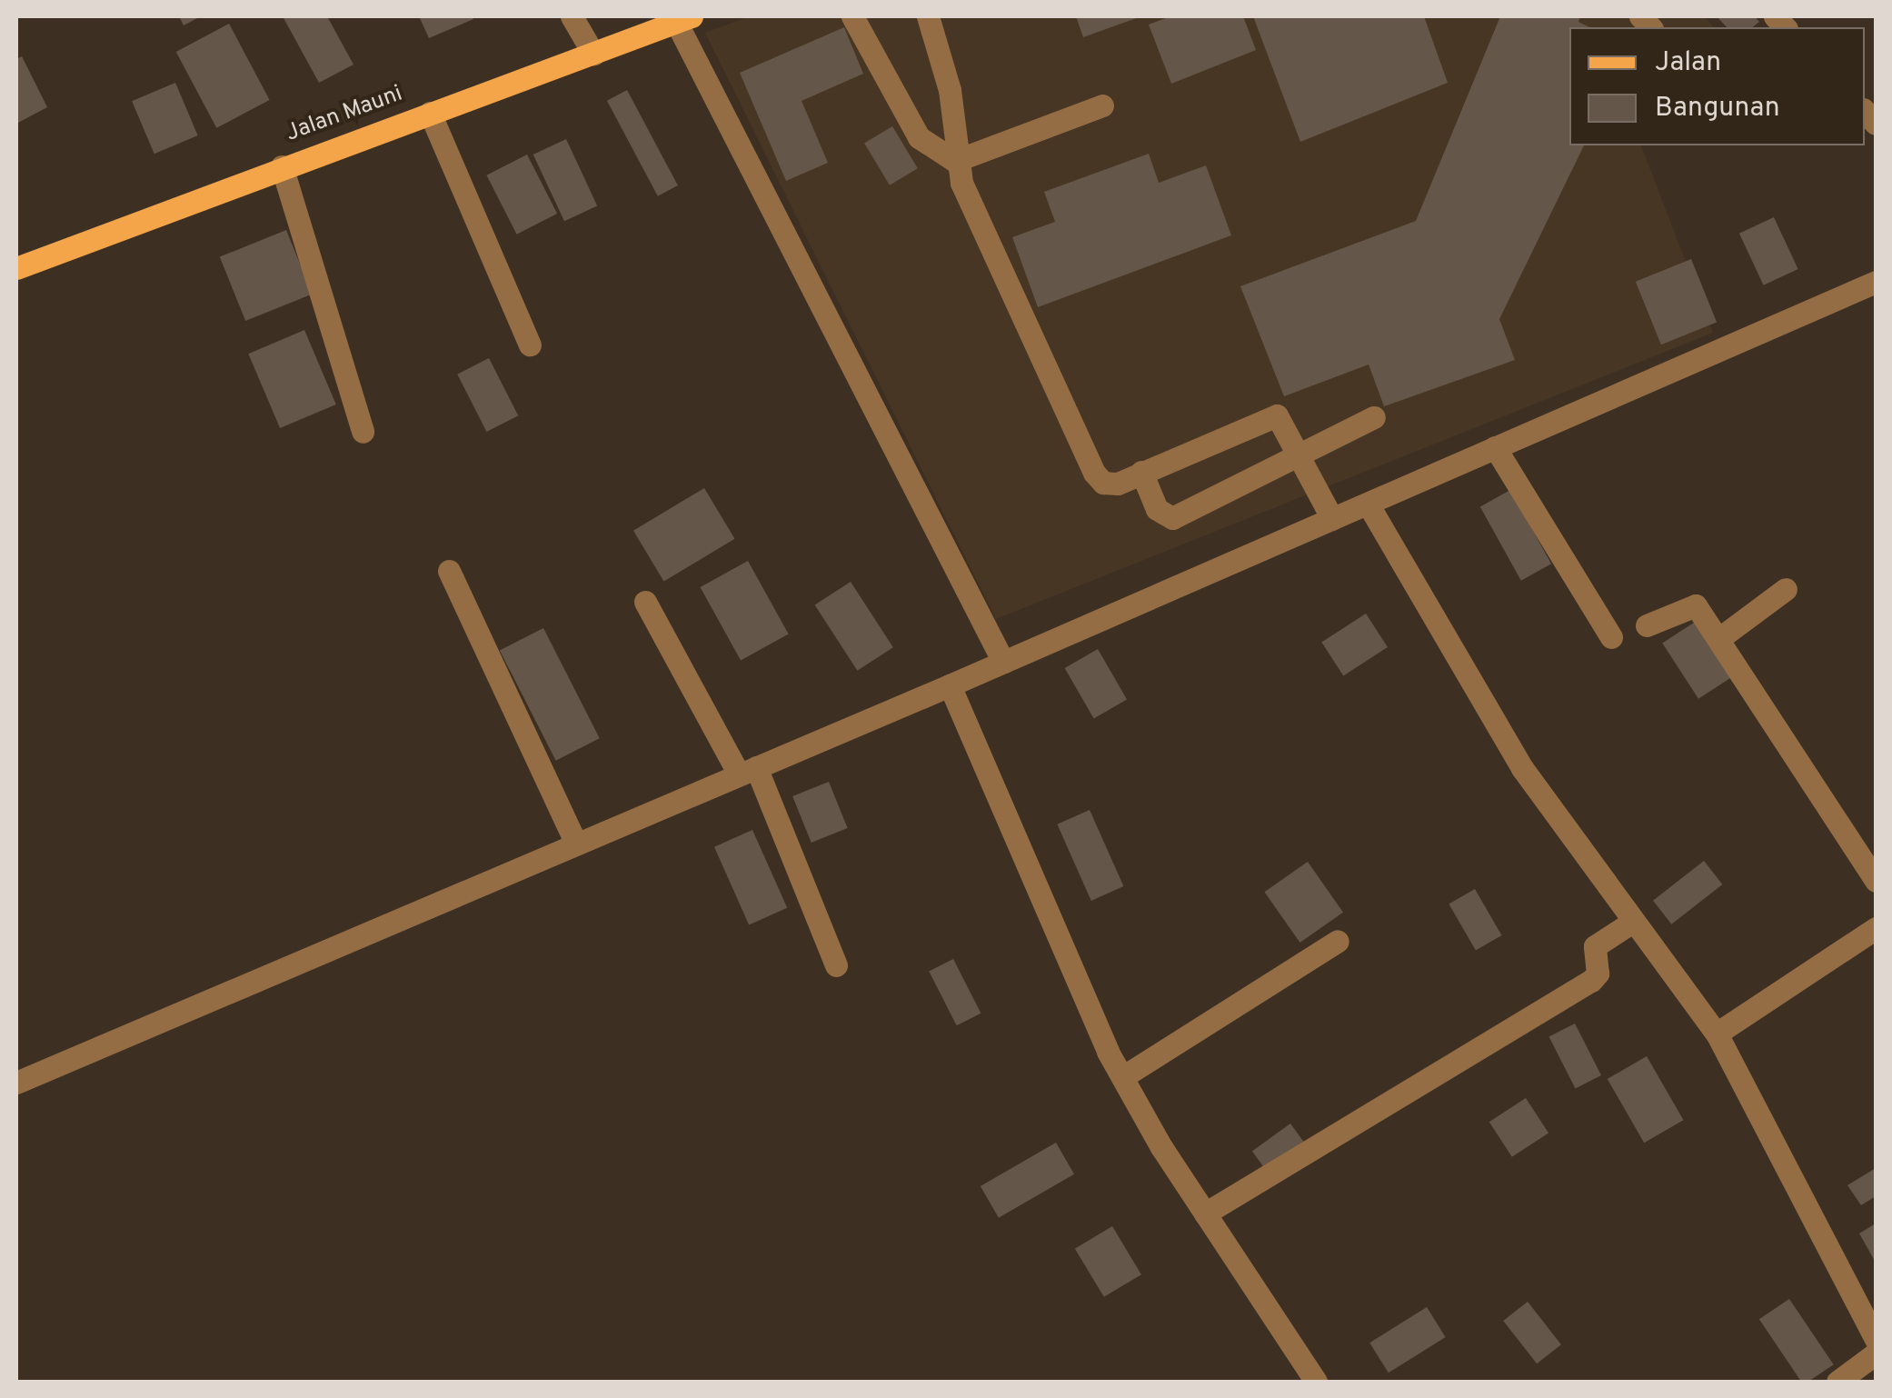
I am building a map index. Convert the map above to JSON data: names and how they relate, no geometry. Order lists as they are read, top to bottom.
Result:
{
  "streets": {
    "main road": ["Jalan Mauni"]
  },
  "legend": ["Jalan", "Bangunan"]
}
